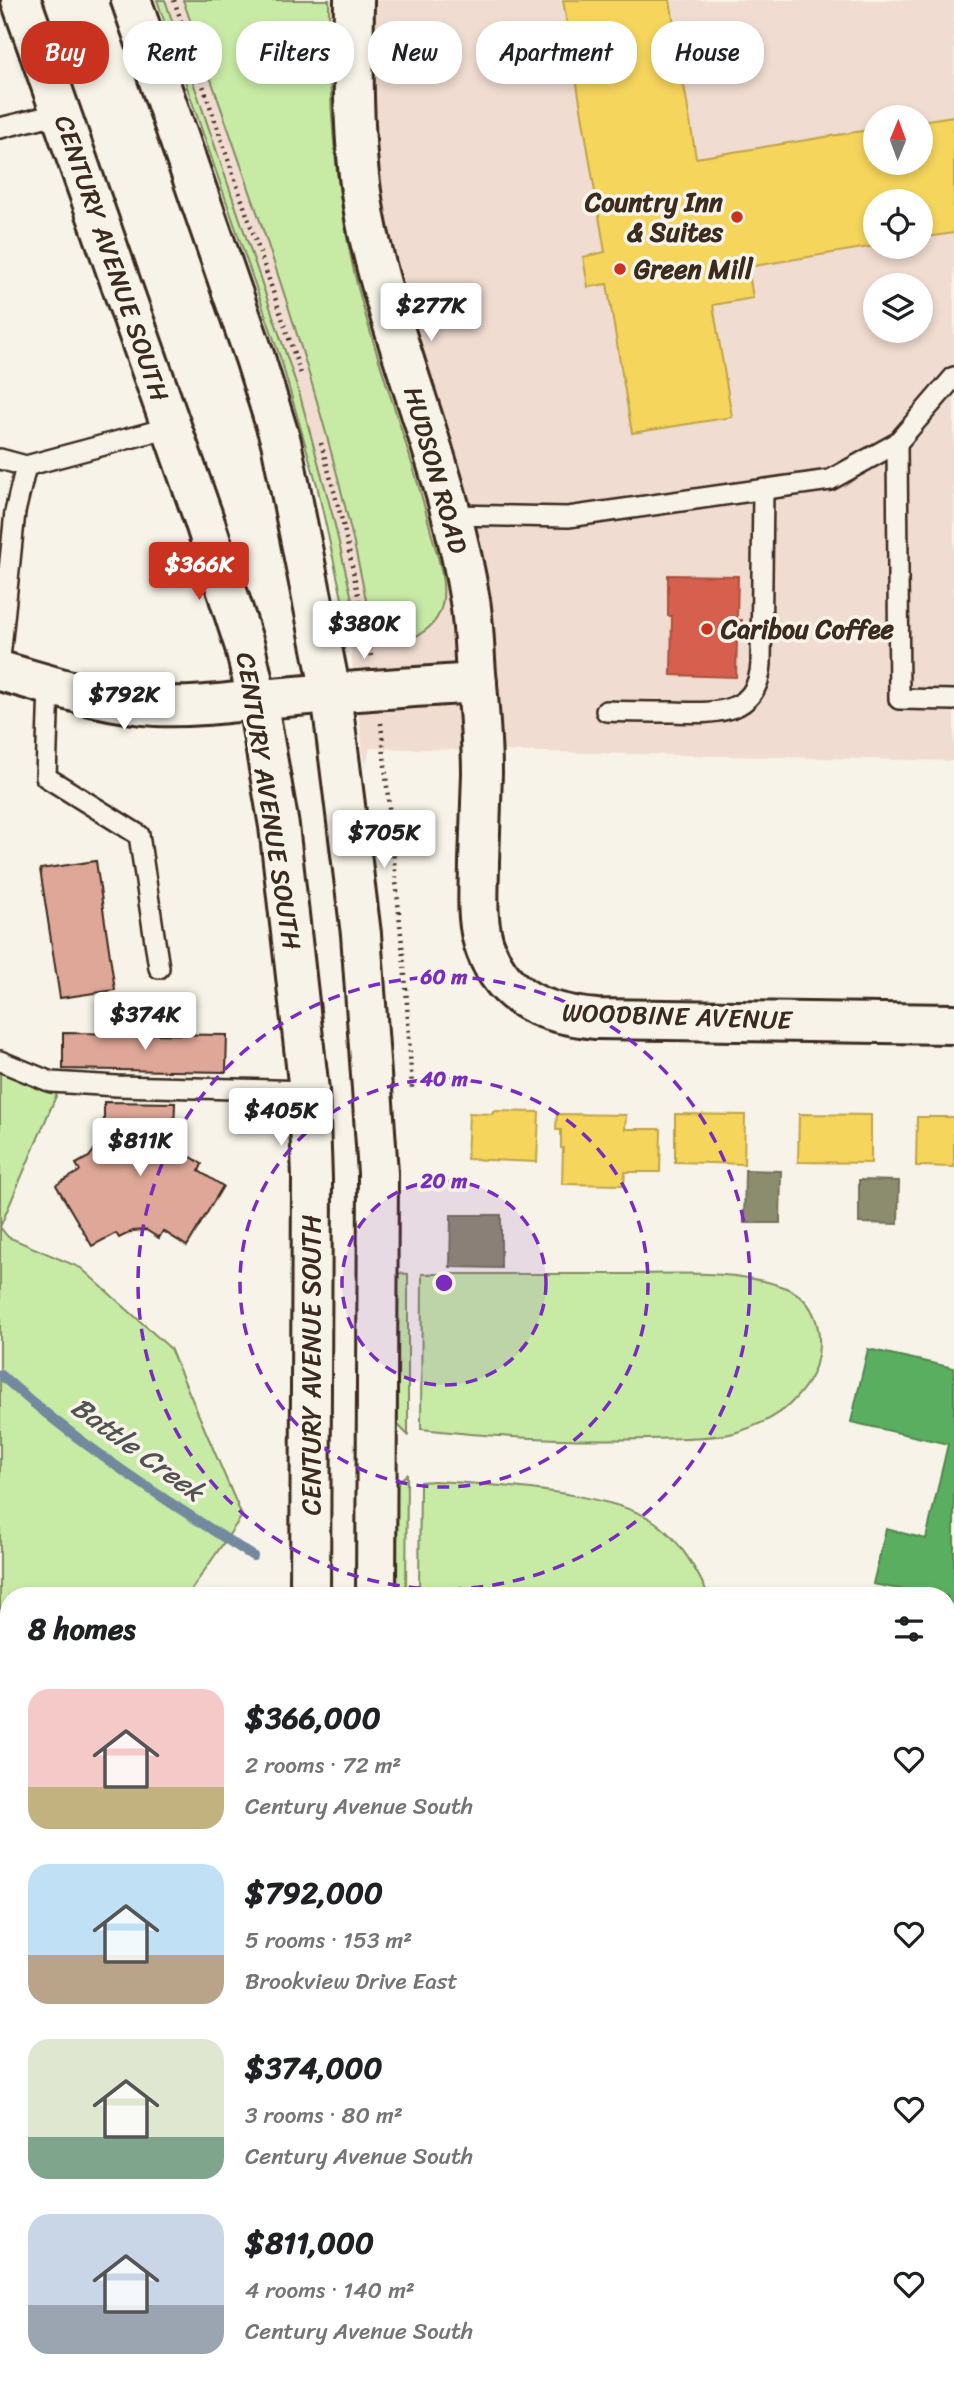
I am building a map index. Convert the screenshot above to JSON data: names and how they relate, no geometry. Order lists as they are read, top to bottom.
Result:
{
  "streets": {
    "main road": ["CENTURY AVENUE SOUTH", "HUDSON ROAD", "WOODBINE AVENUE"]
  },
  "crossings": [
    ["HUDSON ROAD", "WOODBINE AVENUE"]
  ],
  "water": ["Battle Creek"],
  "places": ["Country Inn & Suites", "Green Mill", "Caribou Coffee"],
  "north": "top",
  "page": {
    "chip": [
      "Buy",
      "Rent",
      "Filters",
      "New",
      "Apartment",
      "House"
    ],
    "price": [
      "$277K",
      "$366K",
      "$380K",
      "$792K",
      "$705K",
      "$374K",
      "$405K",
      "$811K"
    ],
    "heading": "8 homes",
    "list": [
      {
        "name": "$366,000",
        "note": "2 rooms · 72 m² · Century Avenue South"
      },
      {
        "name": "$792,000",
        "note": "5 rooms · 153 m² · Brookview Drive East"
      },
      {
        "name": "$374,000",
        "note": "3 rooms · 80 m² · Century Avenue South"
      },
      {
        "name": "$811,000",
        "note": "4 rooms · 140 m² · Century Avenue South"
      }
    ]
  },
  "rings": ["60 m", "40 m", "20 m"]
}
